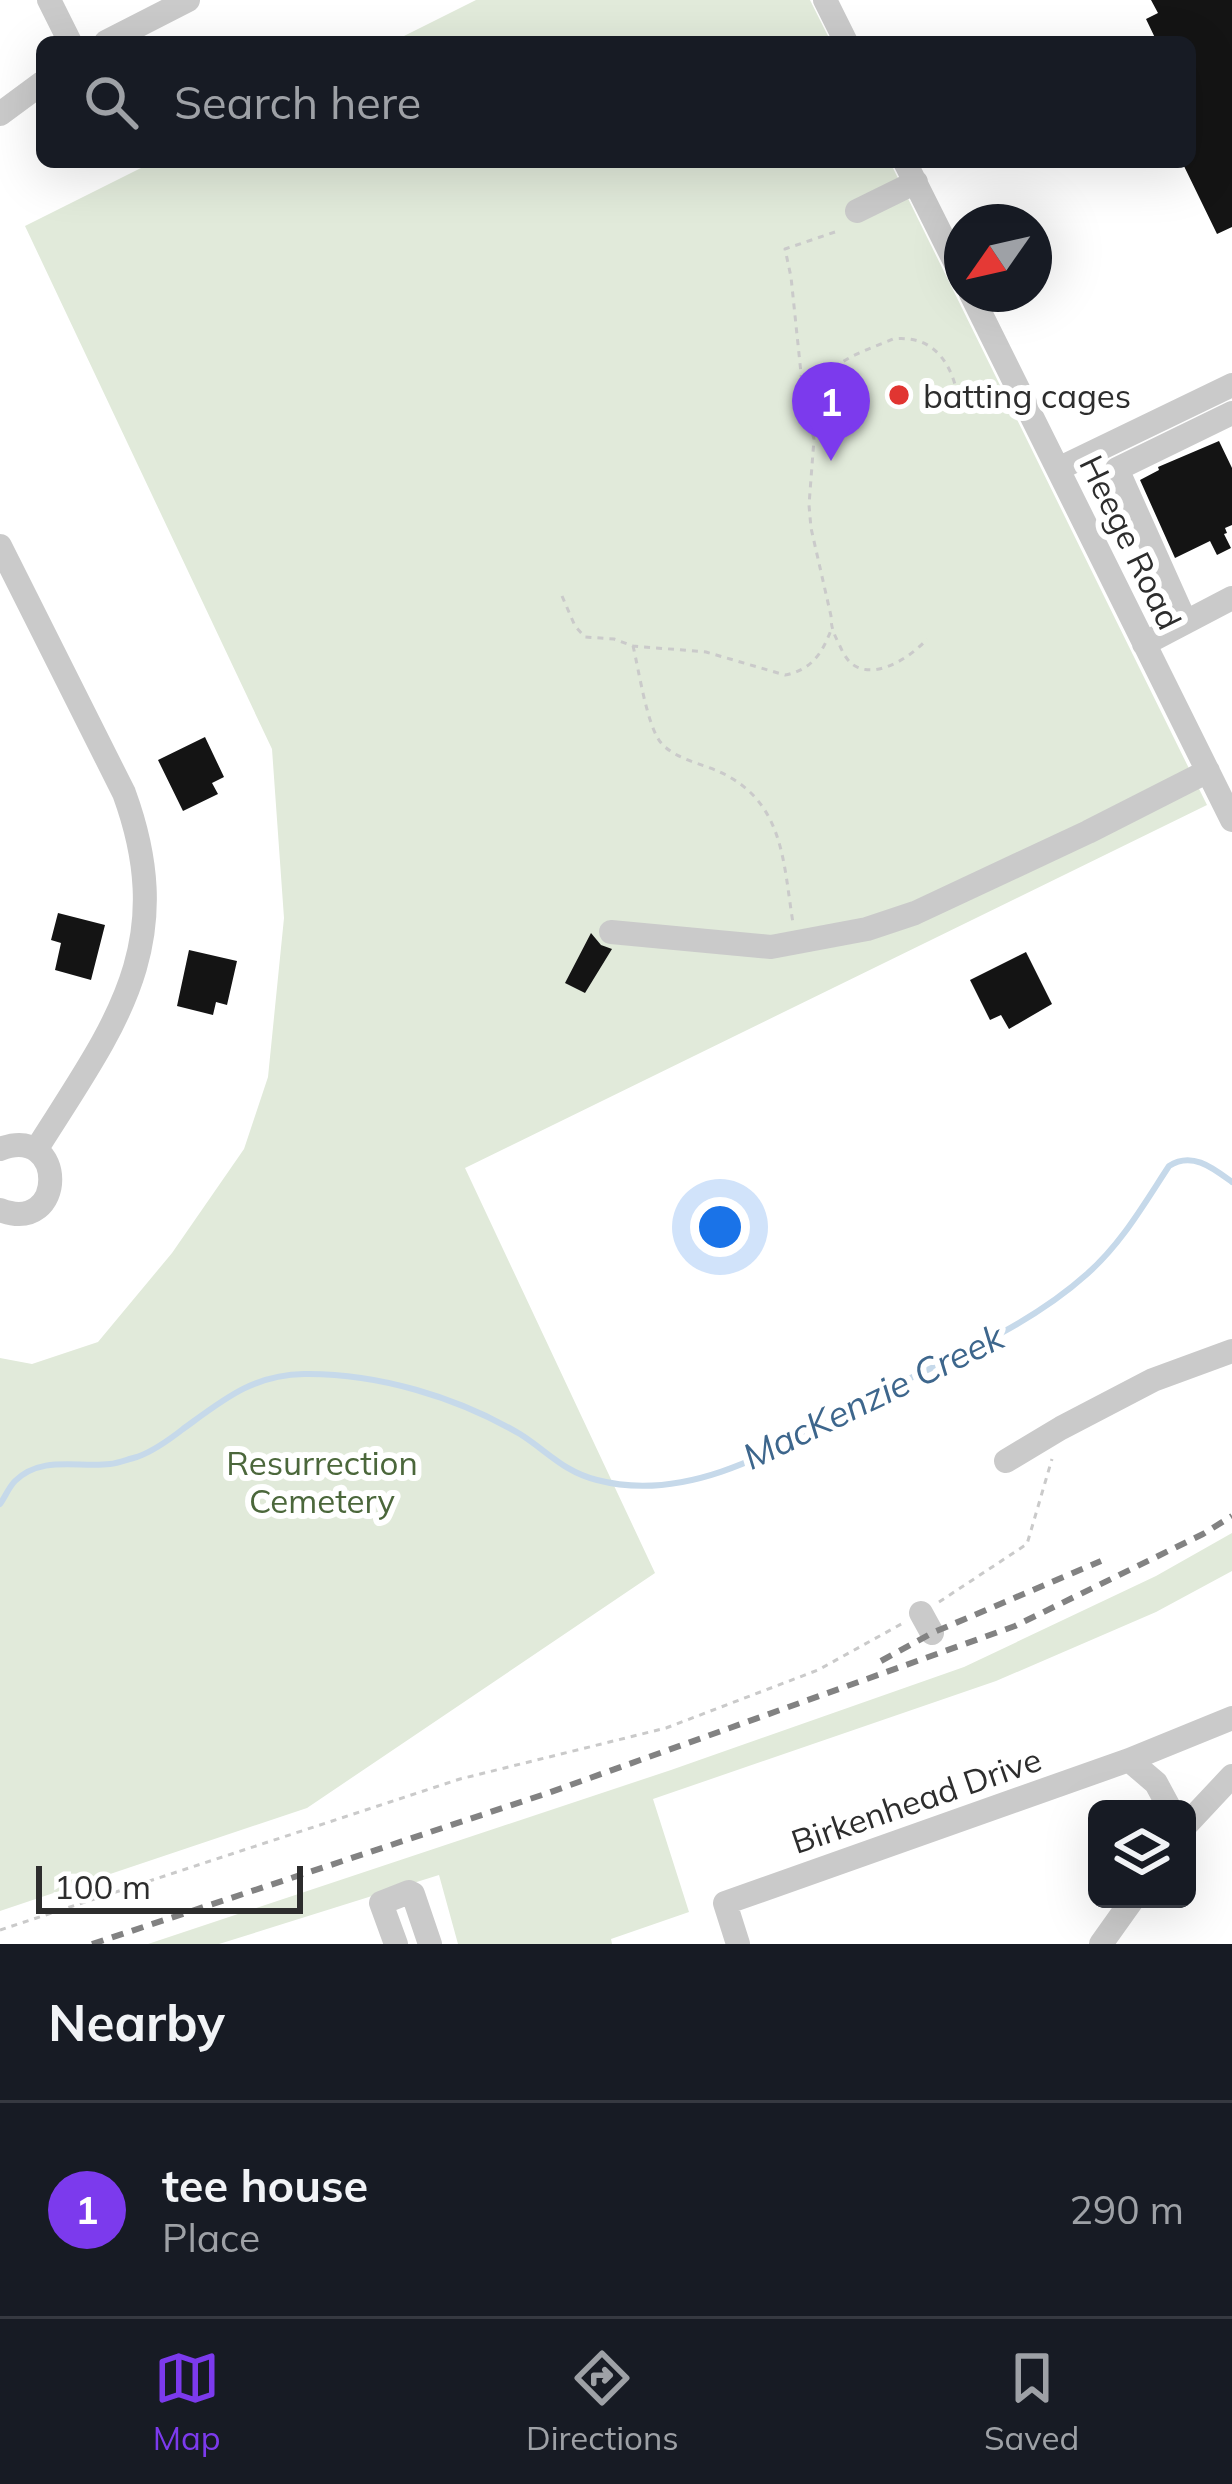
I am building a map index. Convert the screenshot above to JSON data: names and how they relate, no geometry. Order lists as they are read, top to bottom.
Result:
{
  "streets": {
    "street": ["Heege Road", "Birkenhead Drive"]
  },
  "water": ["MacKenzie Creek"],
  "parks": ["Resurrection Cemetery"],
  "places": ["batting cages"],
  "scale_bar": "100 m",
  "north": "bottom left",
  "page": {
    "search": "Search here",
    "pins": "1",
    "scale": "100 m",
    "heading": "Nearby",
    "list": [
      {
        "mark": "1",
        "name": "tee house",
        "note": "Place",
        "value": "290 m"
      }
    ],
    "nav": ["Map", "Directions", "Saved"]
  }
}
